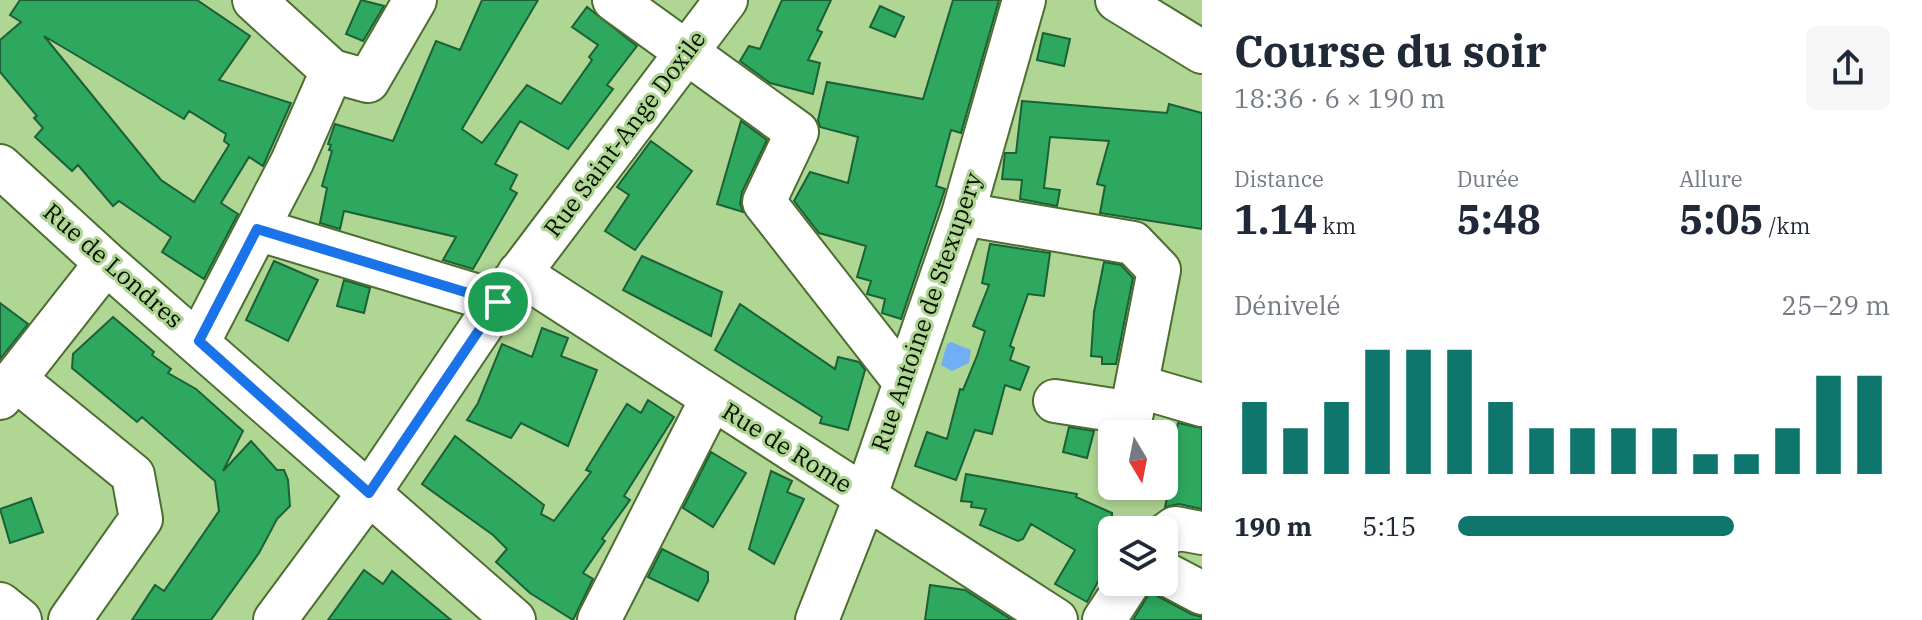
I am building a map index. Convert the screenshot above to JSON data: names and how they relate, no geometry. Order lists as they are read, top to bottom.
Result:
{
  "streets": {
    "street": [
      "Rue Saint-Ange Doxile",
      "Rue de Londres",
      "Rue Antoine de Stexupery",
      "Rue de Rome"
    ]
  },
  "crossings": [
    ["Rue Saint-Ange Doxile", "Rue de Londres"],
    ["Rue Saint-Ange Doxile", "Rue de Rome"],
    ["Rue Antoine de Stexupery", "Rue de Rome"]
  ],
  "north": "bottom",
  "page": {
    "heading": ["Course du soir", "18:36 · 6 × 190 m"],
    "stats": [
      ["Distance", "1.14 km"],
      ["Durée", "5:48"],
      ["Allure", "5:05 /km"]
    ],
    "chart": ["Dénivelé", "25–29 m"],
    "list": [
      {
        "name": "190 m",
        "note": "5:15"
      }
    ]
  }
}
